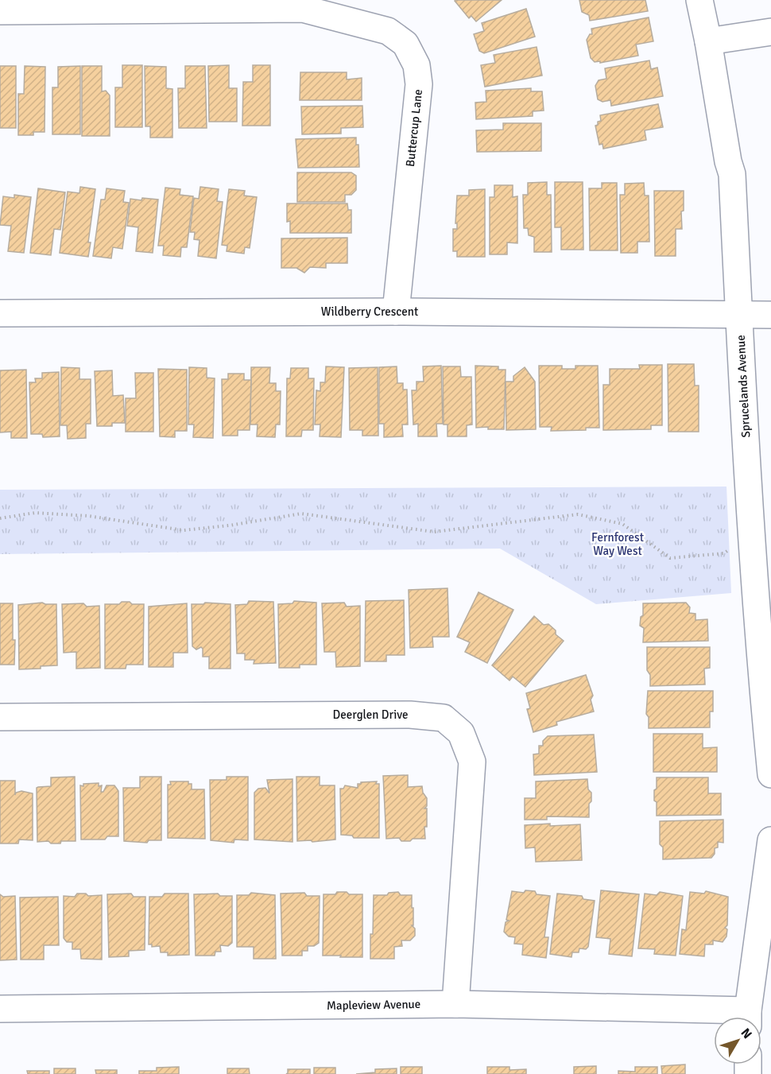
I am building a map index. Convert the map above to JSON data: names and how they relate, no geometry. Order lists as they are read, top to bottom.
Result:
{
  "streets": {
    "street": [
      "Buttercup Lane",
      "Wildberry Crescent",
      "Sprucelands Avenue",
      "Deerglen Drive",
      "Mapleview Avenue"
    ]
  },
  "crossings": [
    ["Buttercup Lane", "Wildberry Crescent"],
    ["Wildberry Crescent", "Sprucelands Avenue"],
    ["Deerglen Drive", "Mapleview Avenue"]
  ],
  "parks": ["Fernforest Way West"],
  "north": "top right"
}
